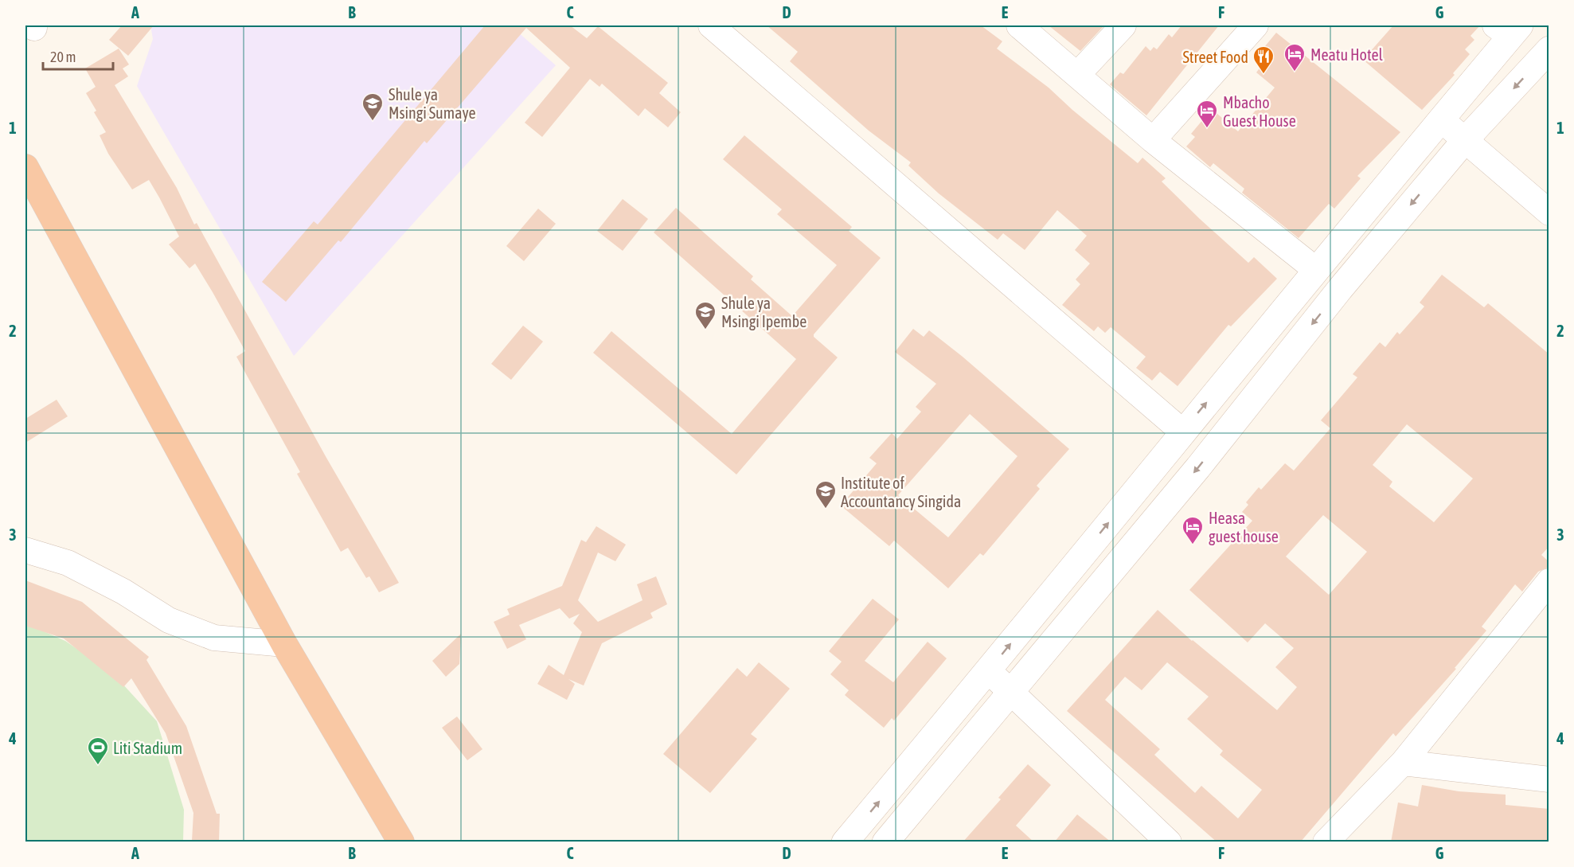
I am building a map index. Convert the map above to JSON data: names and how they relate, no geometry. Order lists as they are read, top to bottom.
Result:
{
  "places": {
    "hotel": ["Meatu Hotel", "Mbacho Guest House", "Heasa guest house"],
    "restaurant": ["Street Food"],
    "school or university": ["Shule ya Msingi Sumaye", "Shule ya Msingi Ipembe", "Institute of Accountancy Singida"],
    "sports": ["Liti Stadium"]
  },
  "scale_bar": "20 m",
  "grid": {
    "columns": [
      "A",
      "B",
      "C",
      "D",
      "E",
      "F",
      "G"
    ],
    "rows": [
      "1",
      "2",
      "3",
      "4"
    ]
  }
}
